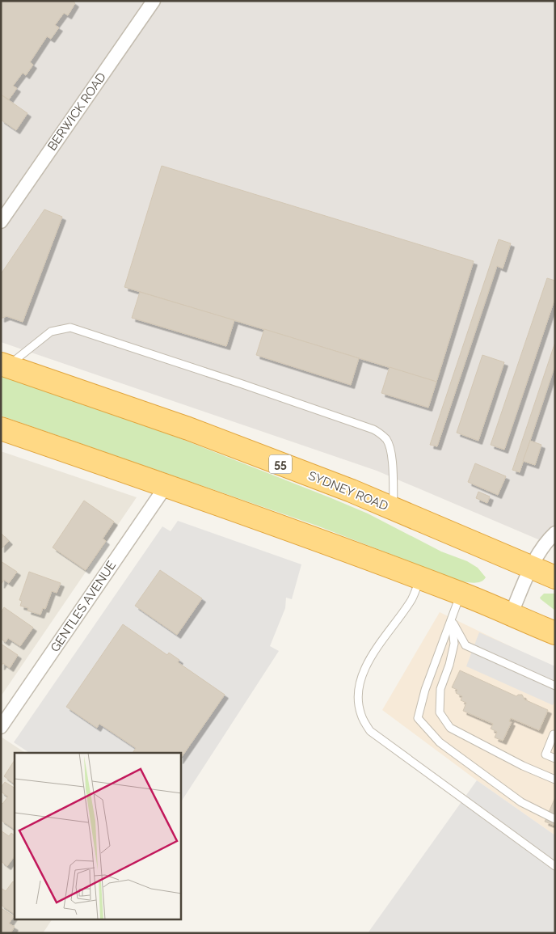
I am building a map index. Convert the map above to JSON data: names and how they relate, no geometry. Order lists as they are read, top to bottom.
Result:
{
  "streets": {
    "highway": ["55", "SYDNEY ROAD"],
    "street": ["BERWICK ROAD", "GENTLES AVENUE"]
  }
}
